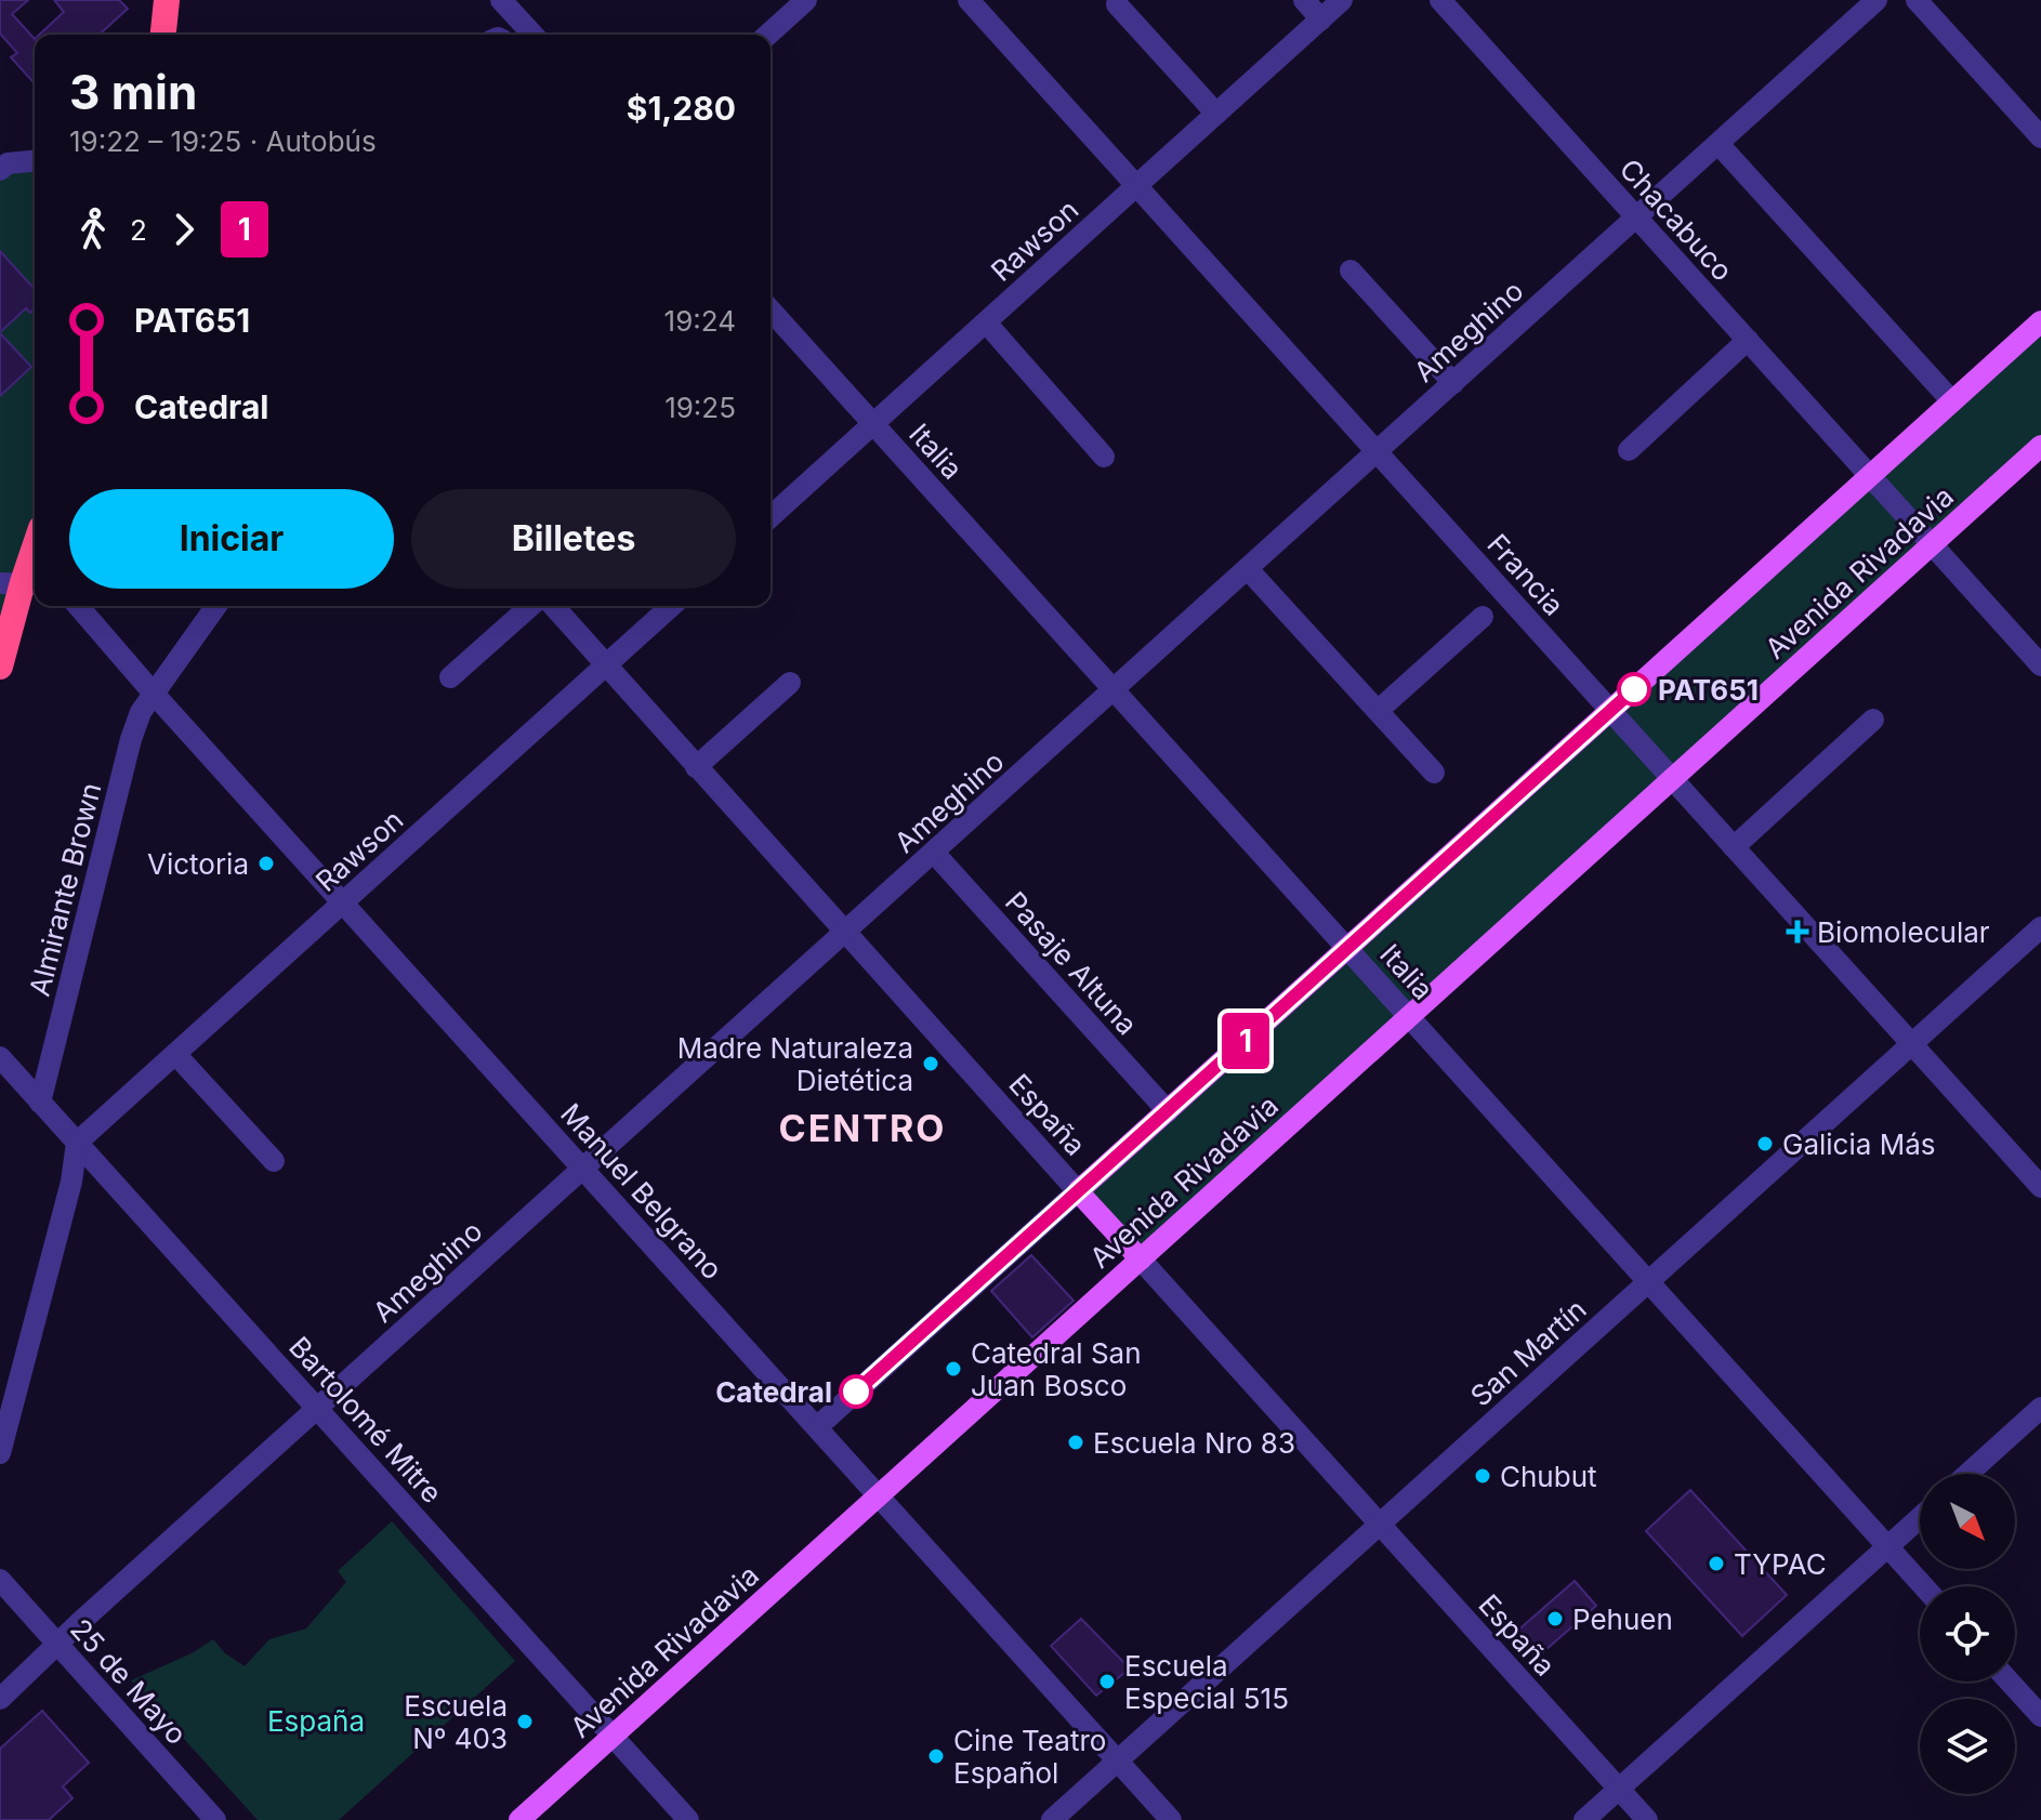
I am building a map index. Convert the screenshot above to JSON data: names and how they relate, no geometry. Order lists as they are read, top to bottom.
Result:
{
  "streets": {
    "main road": ["Avenida Rivadavia", "España"],
    "street": [
      "Chacabuco",
      "Rawson",
      "Ameghino",
      "Italia",
      "Francia",
      "Almirante Brown",
      "Pasaje Altuna",
      "Manuel Belgrano",
      "San Martín",
      "Bartolomé Mitre",
      "25 de Mayo"
    ]
  },
  "crossings": [
    ["Chacabuco", "Ameghino"],
    ["Chacabuco", "Avenida Rivadavia"],
    ["Rawson", "Italia"],
    ["Rawson", "Francia"],
    ["Rawson", "España"],
    ["Rawson", "Manuel Belgrano"],
    ["Rawson", "Bartolomé Mitre"],
    ["Ameghino", "Italia"],
    ["Ameghino", "Francia"],
    ["Ameghino", "Pasaje Altuna"],
    ["Ameghino", "España"],
    ["Ameghino", "Manuel Belgrano"],
    ["Ameghino", "Bartolomé Mitre"],
    ["Ameghino", "25 de Mayo"],
    ["Italia", "Avenida Rivadavia"],
    ["Italia", "San Martín"],
    ["Avenida Rivadavia", "Francia"],
    ["Avenida Rivadavia", "España"],
    ["Avenida Rivadavia", "Manuel Belgrano"],
    ["Avenida Rivadavia", "Bartolomé Mitre"],
    ["Francia", "San Martín"],
    ["Almirante Brown", "Manuel Belgrano"],
    ["Almirante Brown", "Bartolomé Mitre"],
    ["España", "San Martín"],
    ["Manuel Belgrano", "San Martín"]
  ],
  "districts": ["CENTRO"],
  "parks": ["España"],
  "places": {
    "other": [
      "PAT651",
      "Victoria",
      "Madre Naturaleza Dietética",
      "Galicia Más",
      "Catedral San Juan Bosco",
      "Catedral",
      "Escuela Nro 83",
      "Chubut",
      "TYPAC",
      "Pehuen",
      "Escuela Especial 515",
      "Escuela Nº 403",
      "Cine Teatro Español"
    ],
    "health": ["Biomolecular"]
  },
  "lines": ["bus line 1"],
  "north": "bottom right",
  "page": {
    "on_map": "1",
    "heading": ["3 min", "19:22 – 19:25 · Autobús", "$1,280"],
    "legs": ["2", "1"],
    "list": [
      {
        "name": "PAT651",
        "value": "19:24"
      },
      {
        "name": "Catedral",
        "value": "19:25"
      }
    ],
    "buttons": ["Iniciar", "Billetes"]
  }
}
